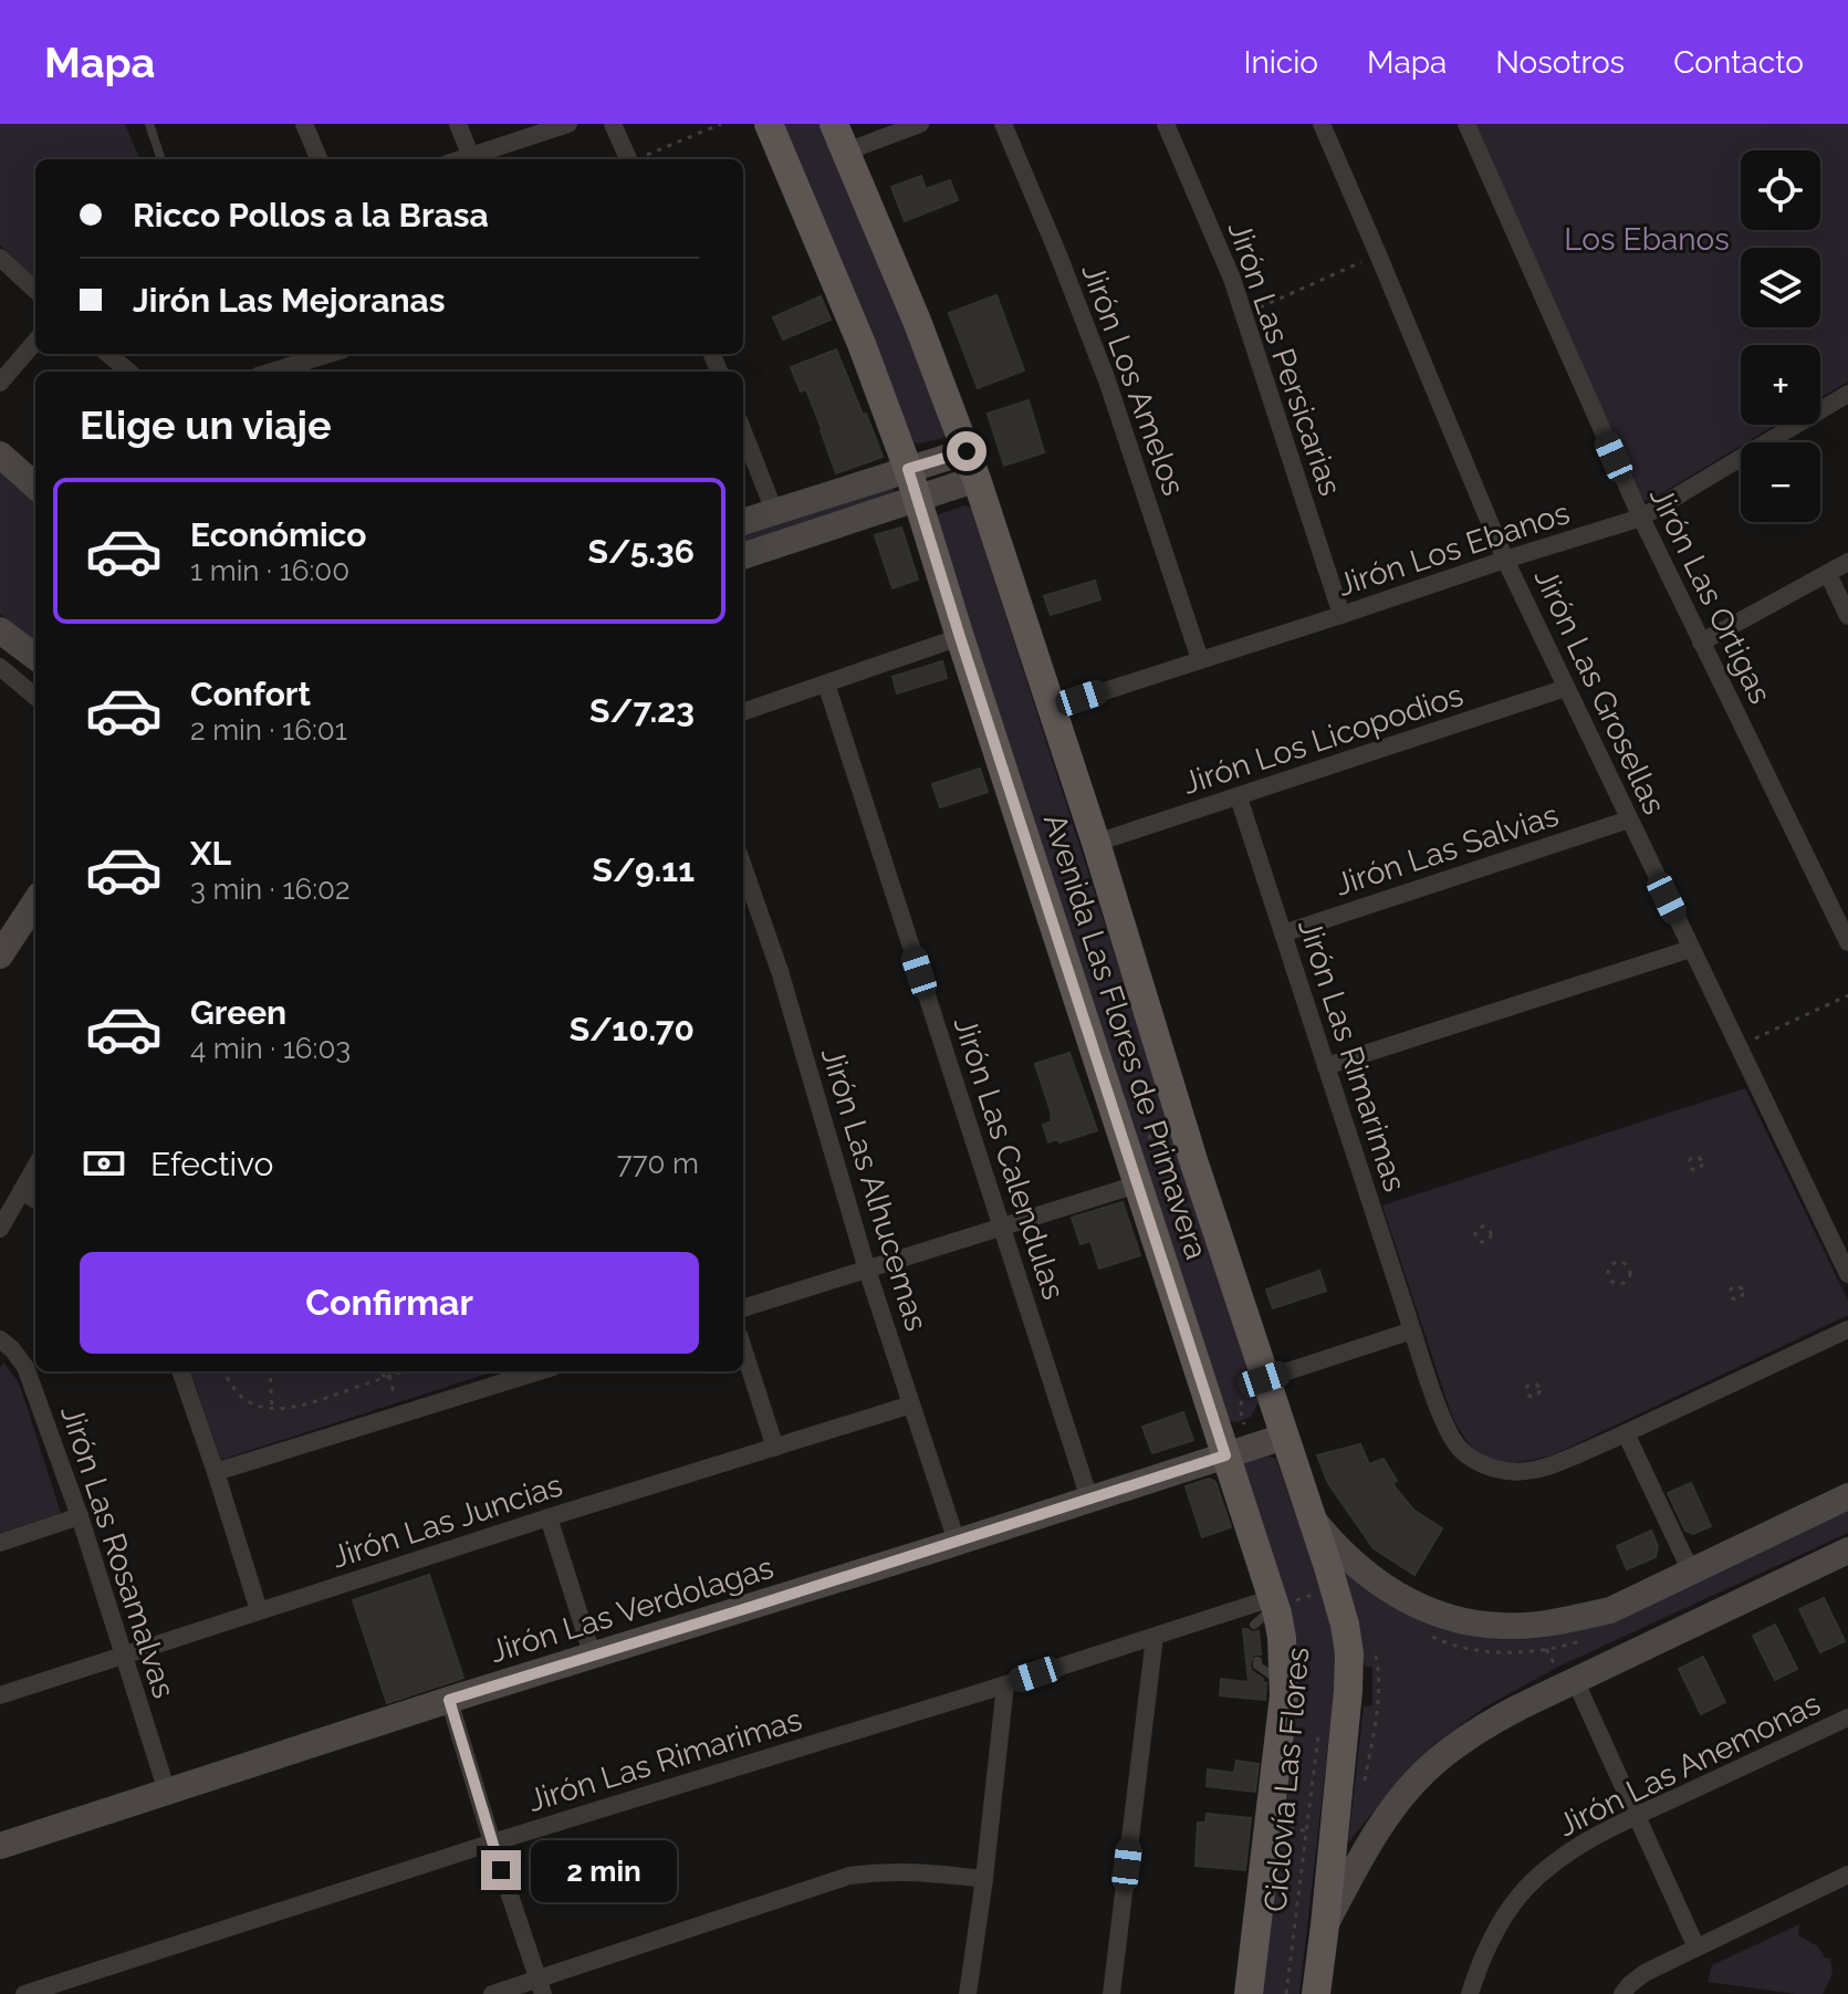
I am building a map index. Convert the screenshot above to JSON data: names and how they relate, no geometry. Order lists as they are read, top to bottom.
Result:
{
  "streets": {
    "main road": ["Avenida Las Flores de Primavera"],
    "street": [
      "Jirón Las Persicarias",
      "Jirón Los Amelos",
      "Jirón Los Ebanos",
      "Jirón Las Ortigas",
      "Jirón Las Grosellas",
      "Jirón Los Licopodios",
      "Jirón Las Salvias",
      "Jirón Las Rimarimas",
      "Jirón Las Calendulas",
      "Jirón Las Alhucemas",
      "Jirón Las Juncias",
      "Jirón Las Rosamalvas",
      "Jirón Las Verdolagas",
      "Jirón Las Anemonas"
    ],
    "path": ["Ciclovía Las Flores"]
  },
  "crossings": [
    ["Jirón Las Persicarias", "Jirón Los Ebanos"],
    ["Jirón Los Amelos", "Jirón Los Ebanos"],
    ["Jirón Los Ebanos", "Jirón Las Ortigas"],
    ["Jirón Los Ebanos", "Jirón Las Grosellas"],
    ["Jirón Los Ebanos", "Avenida Las Flores de Primavera"],
    ["Jirón Las Grosellas", "Jirón Los Licopodios"],
    ["Jirón Las Grosellas", "Jirón Las Salvias"],
    ["Jirón Los Licopodios", "Avenida Las Flores de Primavera"],
    ["Jirón Los Licopodios", "Jirón Las Rimarimas"],
    ["Jirón Las Salvias", "Jirón Las Rimarimas"],
    ["Avenida Las Flores de Primavera", "Jirón Las Rimarimas"],
    ["Avenida Las Flores de Primavera", "Jirón Las Verdolagas"],
    ["Avenida Las Flores de Primavera", "Ciclovía Las Flores"],
    ["Jirón Las Calendulas", "Jirón Las Verdolagas"],
    ["Jirón Las Alhucemas", "Jirón Las Juncias"],
    ["Jirón Las Alhucemas", "Jirón Las Verdolagas"],
    ["Jirón Las Juncias", "Jirón Las Rosamalvas"],
    ["Jirón Las Rosamalvas", "Jirón Las Verdolagas"]
  ],
  "parks": ["Los Ebanos"],
  "page": {
    "header": "Mapa",
    "nav": [
      "Inicio",
      "Mapa",
      "Nosotros",
      "Contacto"
    ],
    "map_buttons": ["+", "−"],
    "banner": ["Ricco Pollos a la Brasa", "Jirón Las Mejoranas"],
    "heading": "Elige un viaje",
    "list": [
      {
        "name": "Económico",
        "note": "1 min · 16:00",
        "value": "S/5.36"
      },
      {
        "name": "Confort",
        "note": "2 min · 16:01",
        "value": "S/7.23"
      },
      {
        "name": "XL",
        "note": "3 min · 16:02",
        "value": "S/9.11"
      },
      {
        "name": "Green",
        "note": "4 min · 16:03",
        "value": "S/10.70"
      }
    ],
    "pay": ["Efectivo", "770 m"],
    "buttons": "Confirmar",
    "bubble": "2 min"
  }
}
